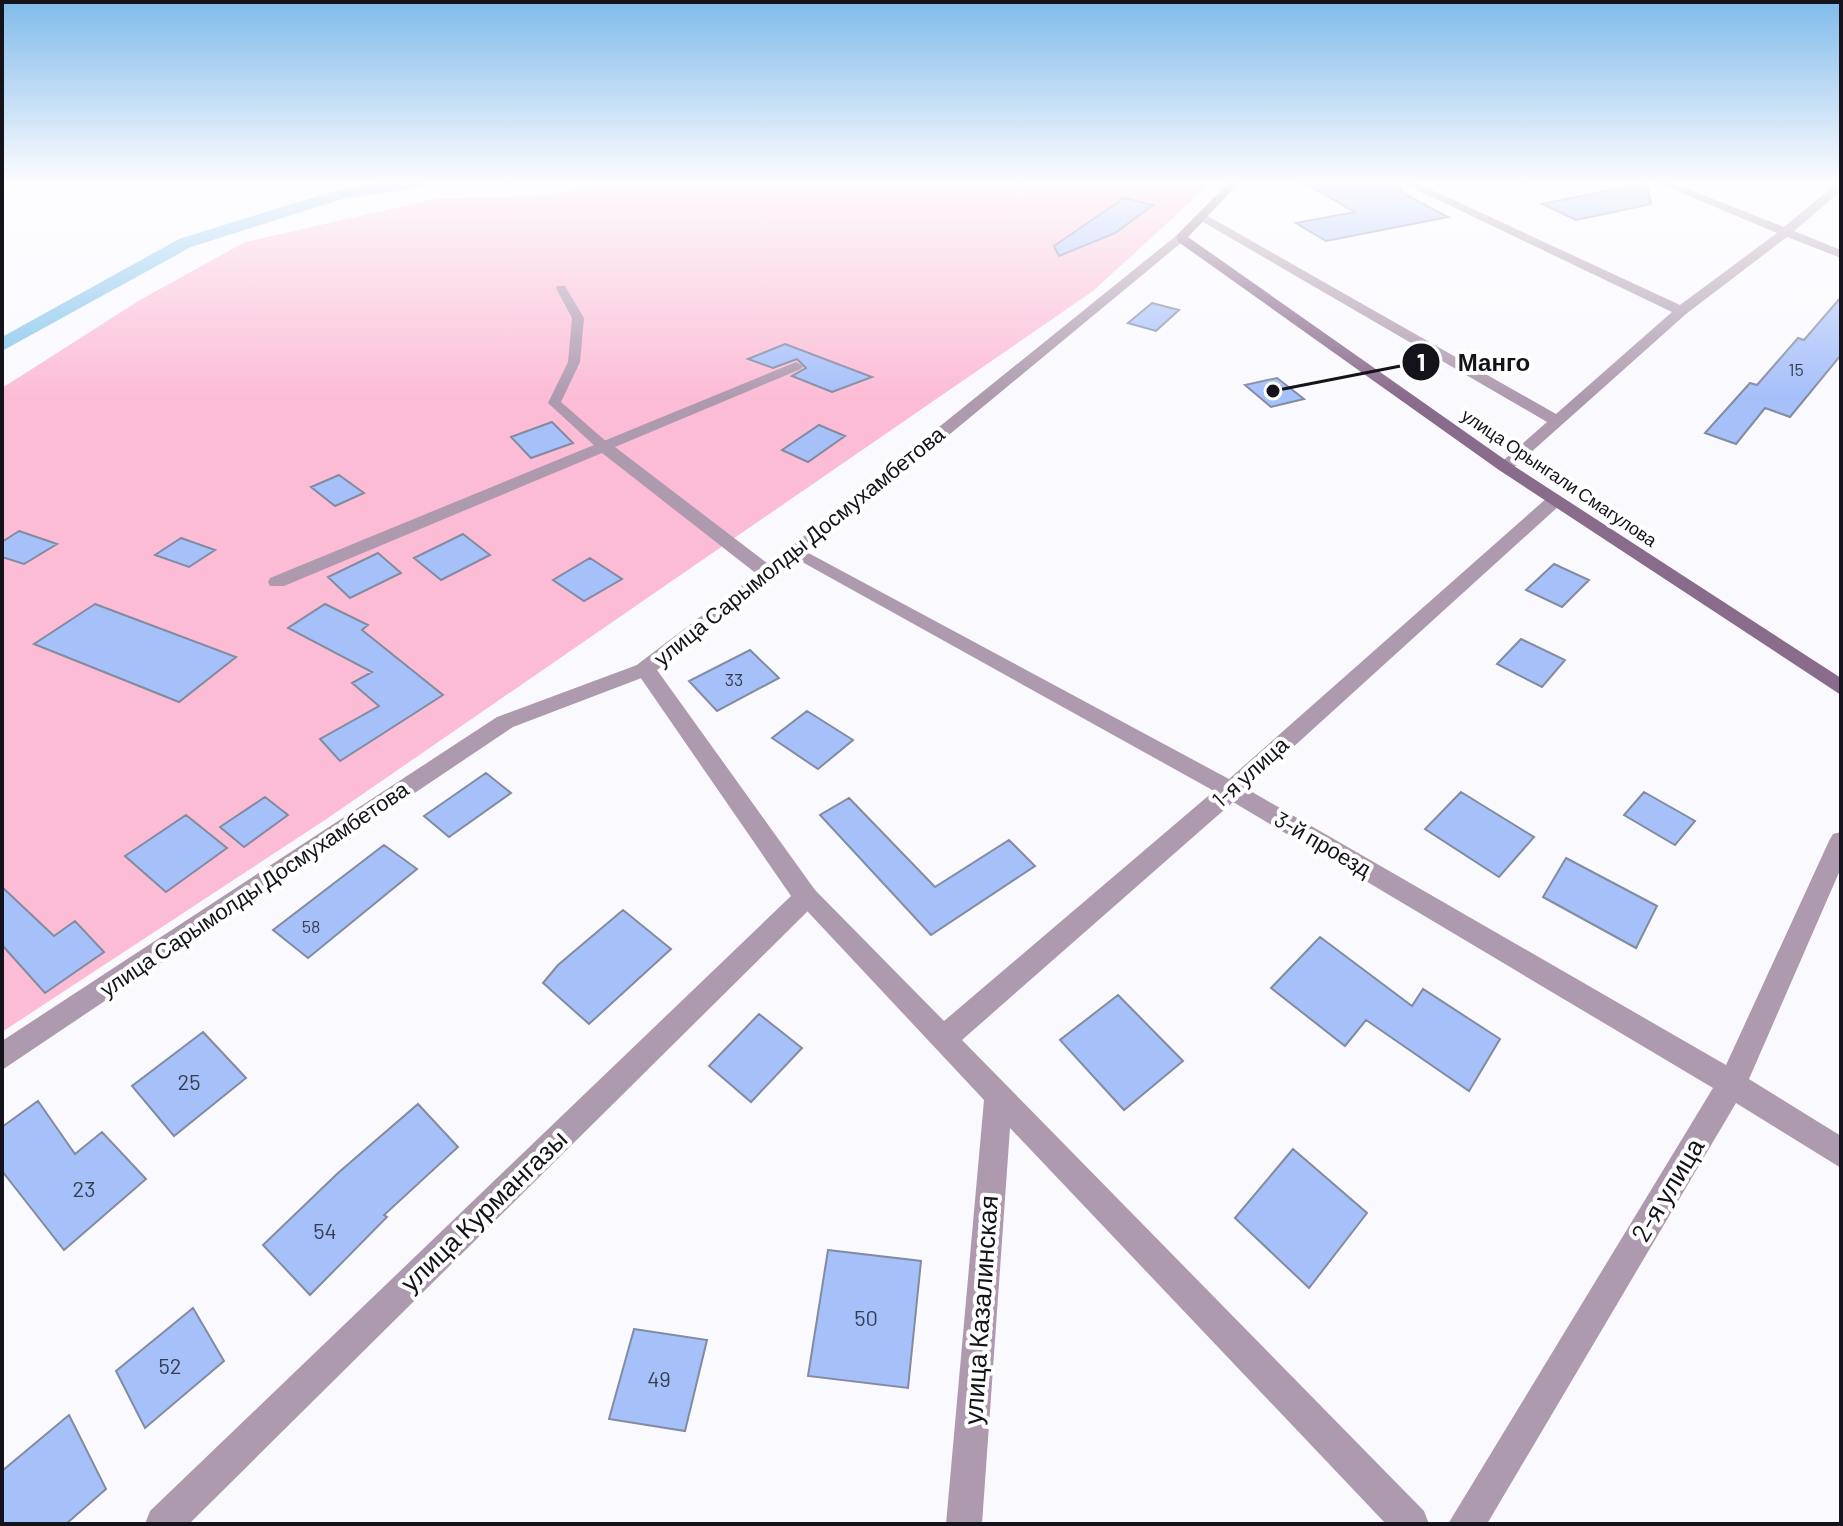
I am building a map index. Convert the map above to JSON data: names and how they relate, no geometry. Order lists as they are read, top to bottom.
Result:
{
  "streets": {
    "main road": ["улица Орынгали Смагулова"],
    "street": [
      "улица Сарымолды Досмухамбетова",
      "1-я улица",
      "3-й проезд",
      "2-я улица",
      "улица Курмангазы",
      "улица Казалинская"
    ]
  },
  "crossings": [
    ["улица Орынгали Смагулова", "1-я улица"],
    ["улица Сарымолды Досмухамбетова", "3-й проезд"],
    ["1-я улица", "3-й проезд"],
    ["3-й проезд", "2-я улица"]
  ],
  "places": ["Манго"],
  "house_numbers": [
    "15",
    "33",
    "58",
    "25",
    "23",
    "54",
    "50",
    "52",
    "49"
  ]
}
